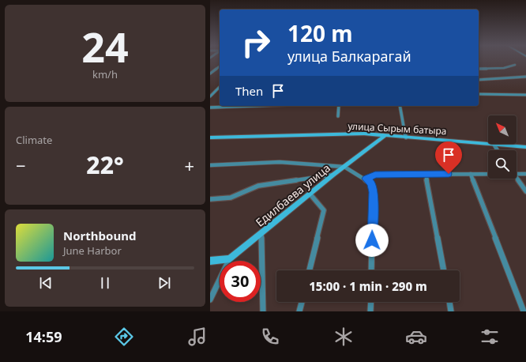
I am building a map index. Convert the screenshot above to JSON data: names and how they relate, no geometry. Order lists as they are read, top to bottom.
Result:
{
  "streets": {
    "street": ["улица Сырым батыра", "Едилбаева улица"]
  },
  "crossings": [
    ["улица Сырым батыра", "Едилбаева улица"]
  ],
  "north": "top left",
  "page": {
    "tile": [
      ["24", "km/h"],
      "Climate"
    ],
    "turn": ["120 m", "улица Балкарагай"],
    "then": "Then",
    "heat": ["−", "22°", "+"],
    "song": ["Northbound", "June Harbor"],
    "limit": "30",
    "trip": "15:00 · 1 min · 290 m",
    "tabs": "14:59"
  }
}
